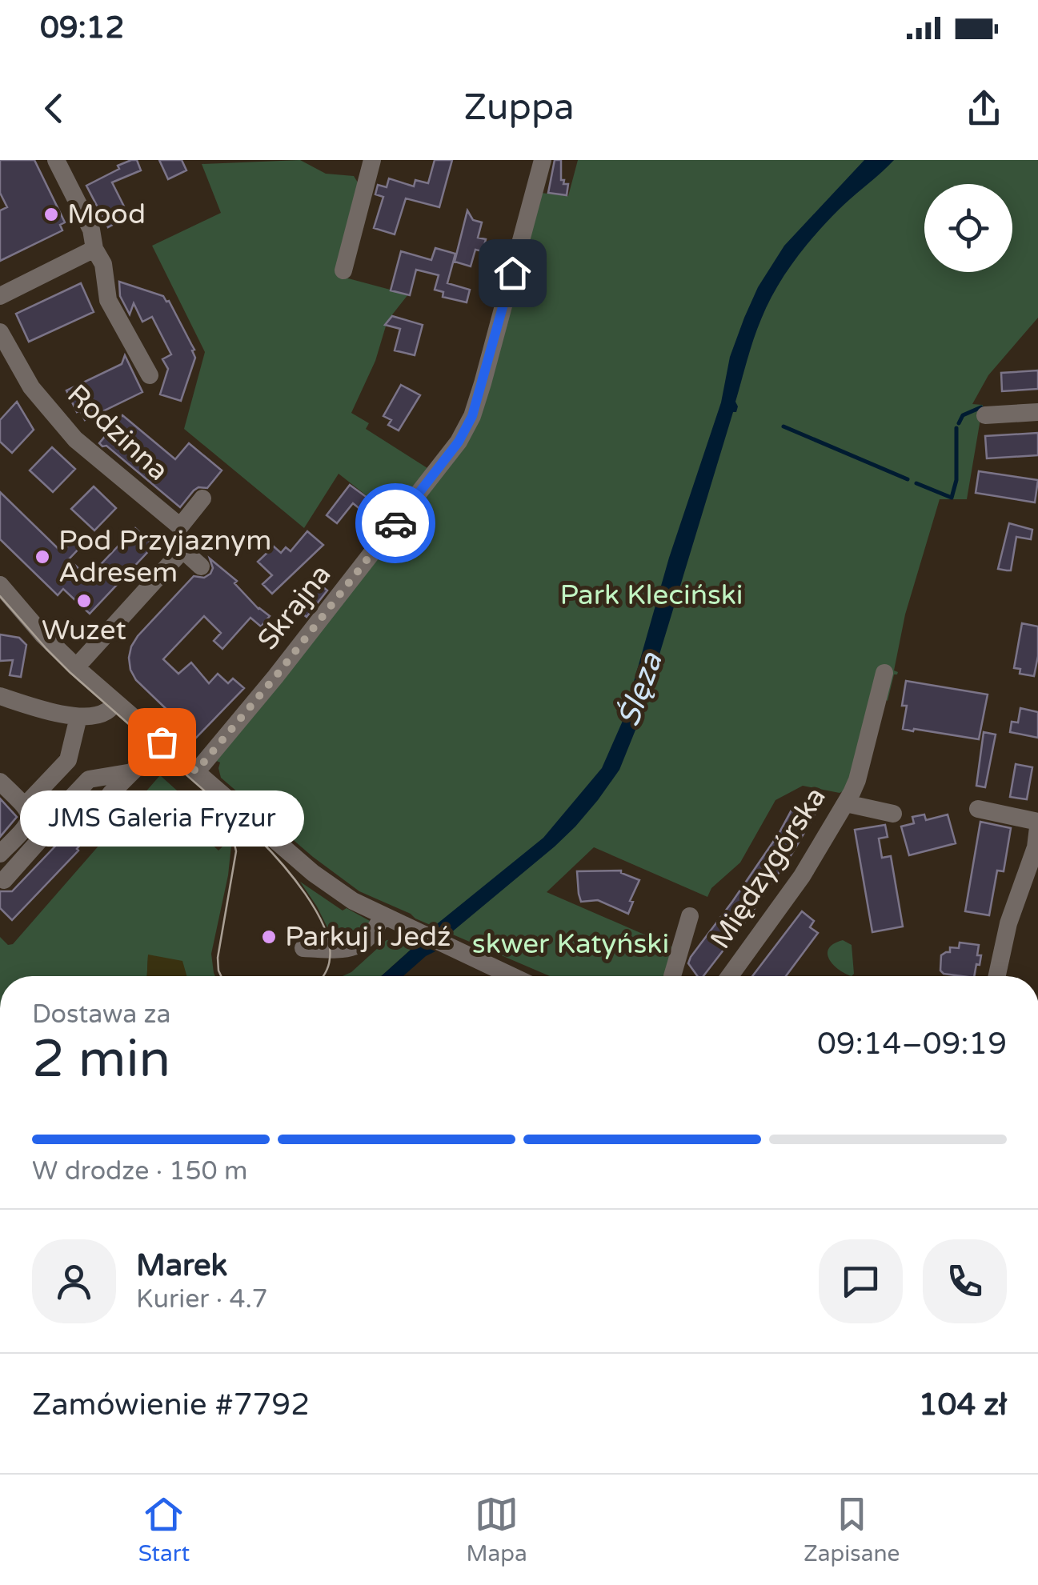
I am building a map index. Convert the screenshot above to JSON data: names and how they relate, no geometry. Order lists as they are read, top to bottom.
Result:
{
  "streets": {
    "street": ["Rodzinna", "Skrajna", "Międzygórska"]
  },
  "water": ["Ślęza"],
  "parks": ["Park Kleciński", "skwer Katyński"],
  "places": [
    "Mood",
    "Pod Przyjaznym Adresem",
    "Wuzet",
    "JMS Galeria Fryzur",
    "Parkuj i Jedź"
  ],
  "page": {
    "status": "09:12",
    "header": "Zuppa",
    "bubble": "JMS Galeria Fryzur",
    "heading": ["2 min", "Dostawa za", "09:14–09:19"],
    "panel": [
      "Marek",
      "Kurier · 4.7",
      "Zamówienie #7792",
      "104 zł"
    ],
    "bar": "W drodze · 150 m",
    "tabs": ["Start", "Mapa", "Zapisane"]
  }
}
